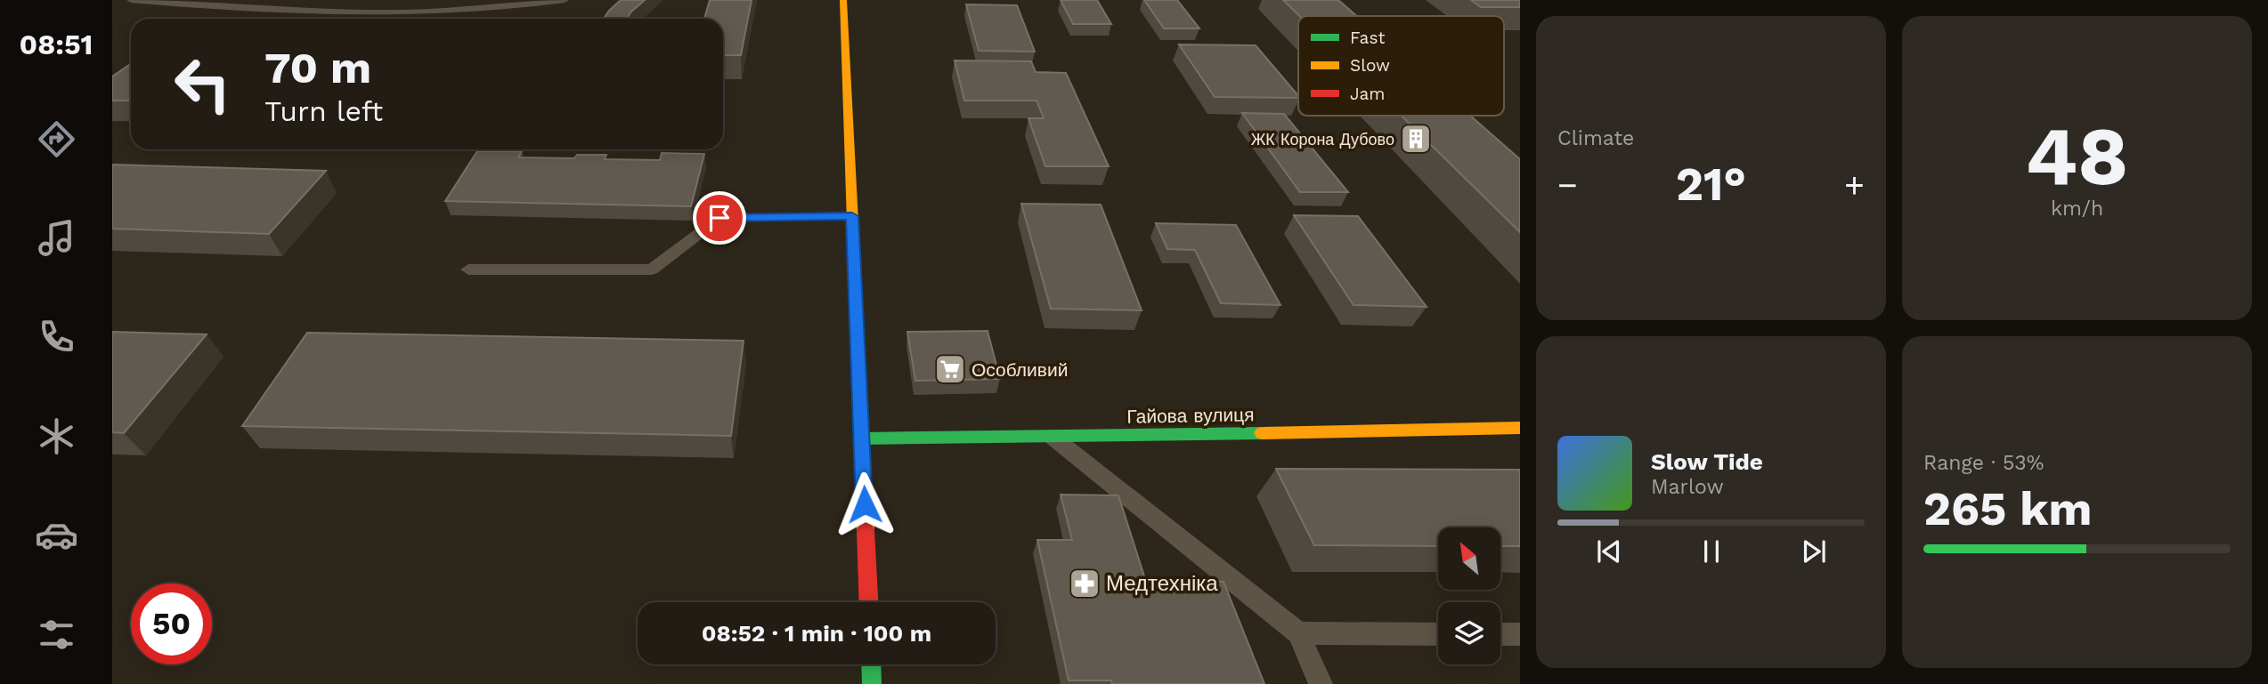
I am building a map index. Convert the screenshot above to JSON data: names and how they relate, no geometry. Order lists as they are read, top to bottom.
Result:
{
  "streets": {
    "main road": ["Гайова вулиця"]
  },
  "places": {
    "building": ["ЖК Корона Дубово"],
    "supermarket": ["Особливий"],
    "pharmacy": ["Медтехніка"]
  },
  "legend": ["Fast", "Slow", "Jam"],
  "north": "top left",
  "page": {
    "tabs": "08:51",
    "tile": [
      "Climate",
      ["48", "km/h"],
      ["Range · 53%", "265 km"]
    ],
    "turn": ["70 m", "Turn left"],
    "heat": ["−", "21°", "+"],
    "song": ["Slow Tide", "Marlow"],
    "limit": "50",
    "trip": "08:52 · 1 min · 100 m"
  }
}
